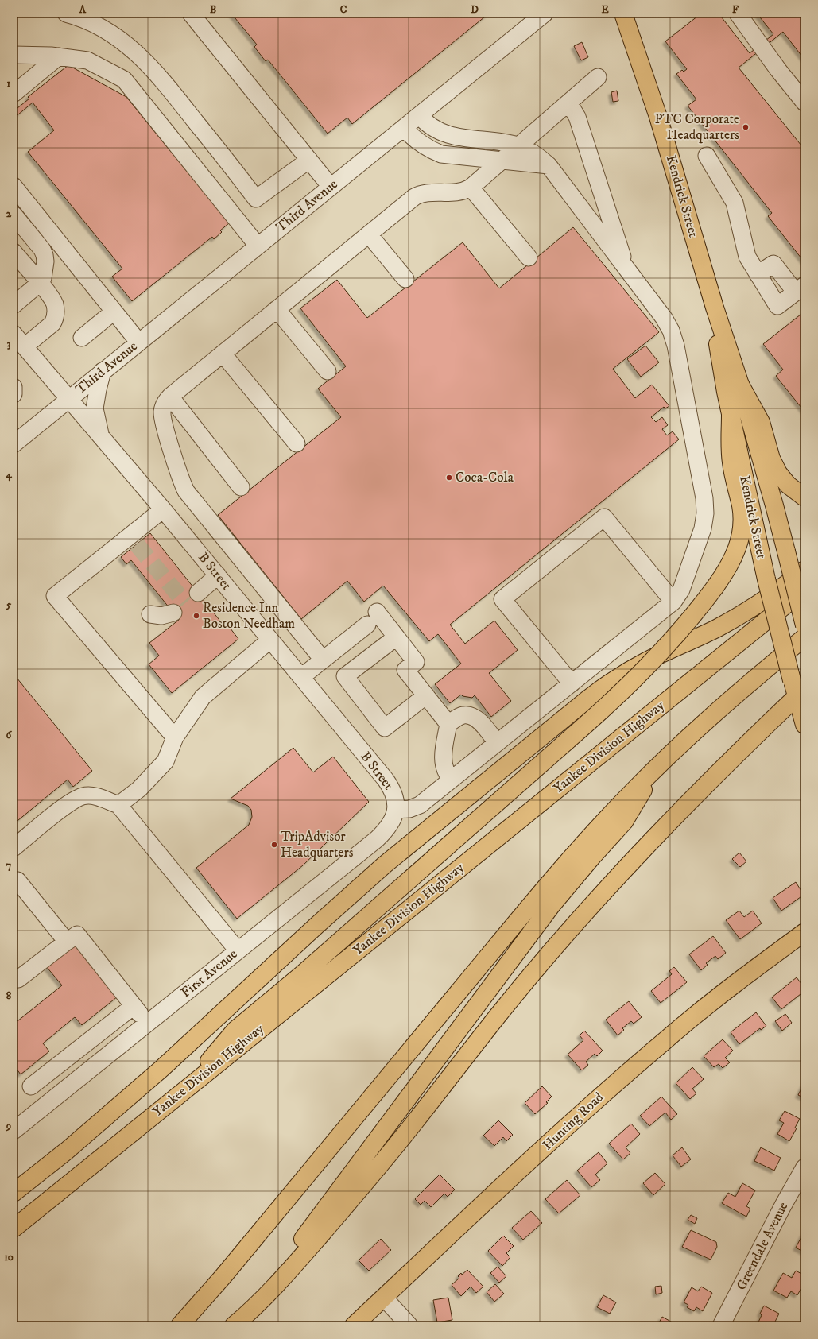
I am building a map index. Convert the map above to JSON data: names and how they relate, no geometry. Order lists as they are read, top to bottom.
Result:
{
  "streets": {
    "main road": ["Kendrick Street", "Yankee Division Highway", "Hunting Road"],
    "street": [
      "Third Avenue",
      "B Street",
      "First Avenue",
      "Greendale Avenue"
    ]
  },
  "crossings": [
    ["Third Avenue", "B Street"],
    ["B Street", "First Avenue"]
  ],
  "places": [
    "PTC Corporate Headquarters",
    "Coca-Cola",
    "Residence Inn Boston Needham",
    "TripAdvisor Headquarters"
  ],
  "grid": {
    "columns": [
      "A",
      "B",
      "C",
      "D",
      "E",
      "F"
    ],
    "rows": [
      "1",
      "2",
      "3",
      "4",
      "5",
      "6",
      "7",
      "8",
      "9",
      "10"
    ]
  }
}
